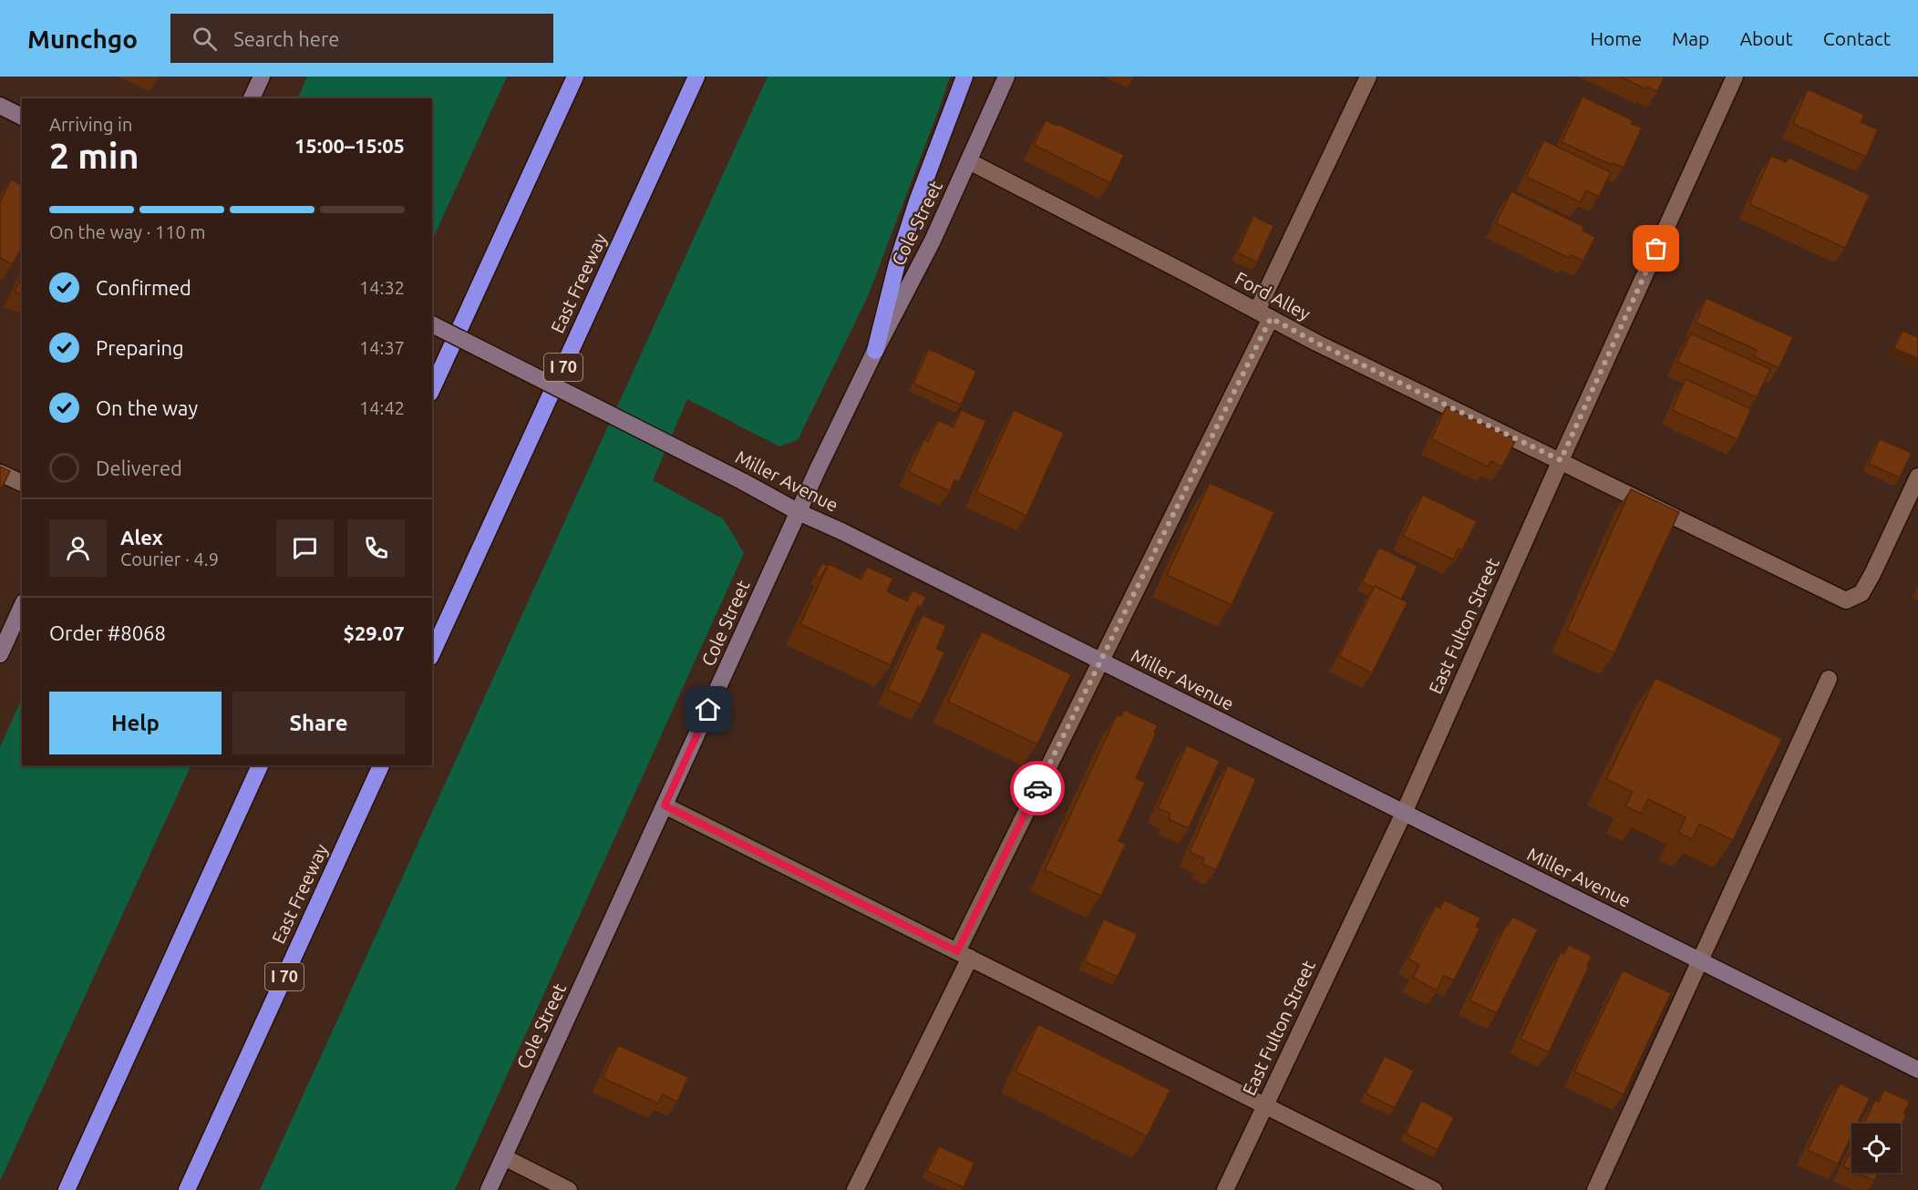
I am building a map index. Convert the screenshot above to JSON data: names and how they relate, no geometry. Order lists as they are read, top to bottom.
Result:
{
  "streets": {
    "highway": ["East Freeway", "I 70"],
    "main road": ["Cole Street", "Miller Avenue"],
    "street": ["Ford Alley", "East Fulton Street"]
  },
  "crossings": [
    ["Cole Street", "Ford Alley"],
    ["Cole Street", "Miller Avenue"],
    ["Ford Alley", "East Fulton Street"],
    ["Miller Avenue", "East Fulton Street"]
  ],
  "page": {
    "header": "Munchgo",
    "search": "Search here",
    "nav": [
      "Home",
      "Map",
      "About",
      "Contact"
    ],
    "heading": ["2 min", "Arriving in", "15:00–15:05"],
    "panel": [
      "Alex",
      "Courier · 4.9",
      "Order #8068",
      "$29.07"
    ],
    "bar": "On the way · 110 m",
    "list": [
      ["Confirmed", "14:32"],
      ["Preparing", "14:37"],
      ["On the way", "14:42"],
      "Delivered"
    ],
    "buttons": ["Help", "Share"]
  }
}
